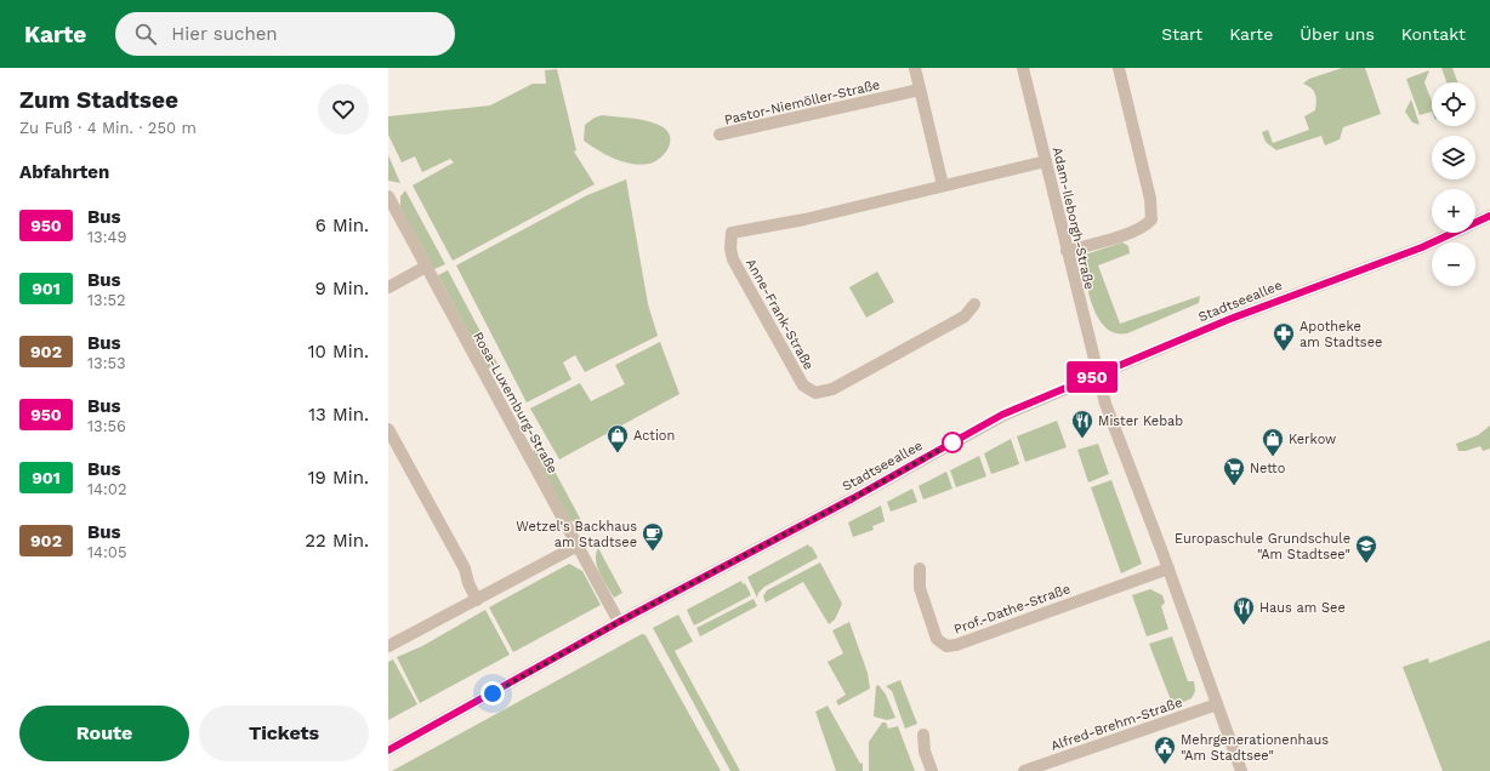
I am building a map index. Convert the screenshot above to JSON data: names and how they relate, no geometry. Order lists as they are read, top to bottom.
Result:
{
  "streets": {
    "street": [
      "Pastor-Niemöller-Straße",
      "Adam-Ileborgh-Straße",
      "Stadtseeallee",
      "Anne-Frank-Straße",
      "Rosa-Luxemburg-Straße",
      "Prof.-Dathe-Straße",
      "Alfred-Brehm-Straße"
    ]
  },
  "crossings": [
    ["Adam-Ileborgh-Straße", "Stadtseeallee"],
    ["Adam-Ileborgh-Straße", "Anne-Frank-Straße"],
    ["Adam-Ileborgh-Straße", "Prof.-Dathe-Straße"],
    ["Adam-Ileborgh-Straße", "Alfred-Brehm-Straße"],
    ["Stadtseeallee", "Rosa-Luxemburg-Straße"]
  ],
  "places": {
    "pharmacy": ["Apotheke am Stadtsee"],
    "restaurant": ["Mister Kebab", "Haus am See"],
    "shop": ["Action", "Kerkow"],
    "supermarket": ["Netto"],
    "cafe": ["Wetzel's Backhaus am Stadtsee"],
    "school or university": ["Europaschule Grundschule \"Am Stadtsee\""],
    "public building": ["Mehrgenerationenhaus \"Am Stadtsee\""]
  },
  "lines": ["bus line 950"],
  "page": {
    "header": "Karte",
    "search": "Hier suchen",
    "nav": [
      "Start",
      "Karte",
      "Über uns",
      "Kontakt"
    ],
    "heading": [
      ["Zum Stadtsee", "Zu Fuß · 4 Min. · 250 m"],
      "Abfahrten"
    ],
    "on_map": "950",
    "map_buttons": ["+", "−"],
    "list": [
      {
        "mark": "950",
        "name": "Bus",
        "note": "13:49",
        "value": "6 Min."
      },
      {
        "mark": "901",
        "name": "Bus",
        "note": "13:52",
        "value": "9 Min."
      },
      {
        "mark": "902",
        "name": "Bus",
        "note": "13:53",
        "value": "10 Min."
      },
      {
        "mark": "950",
        "name": "Bus",
        "note": "13:56",
        "value": "13 Min."
      },
      {
        "mark": "901",
        "name": "Bus",
        "note": "14:02",
        "value": "19 Min."
      },
      {
        "mark": "902",
        "name": "Bus",
        "note": "14:05",
        "value": "22 Min."
      }
    ],
    "buttons": ["Route", "Tickets"]
  }
}
